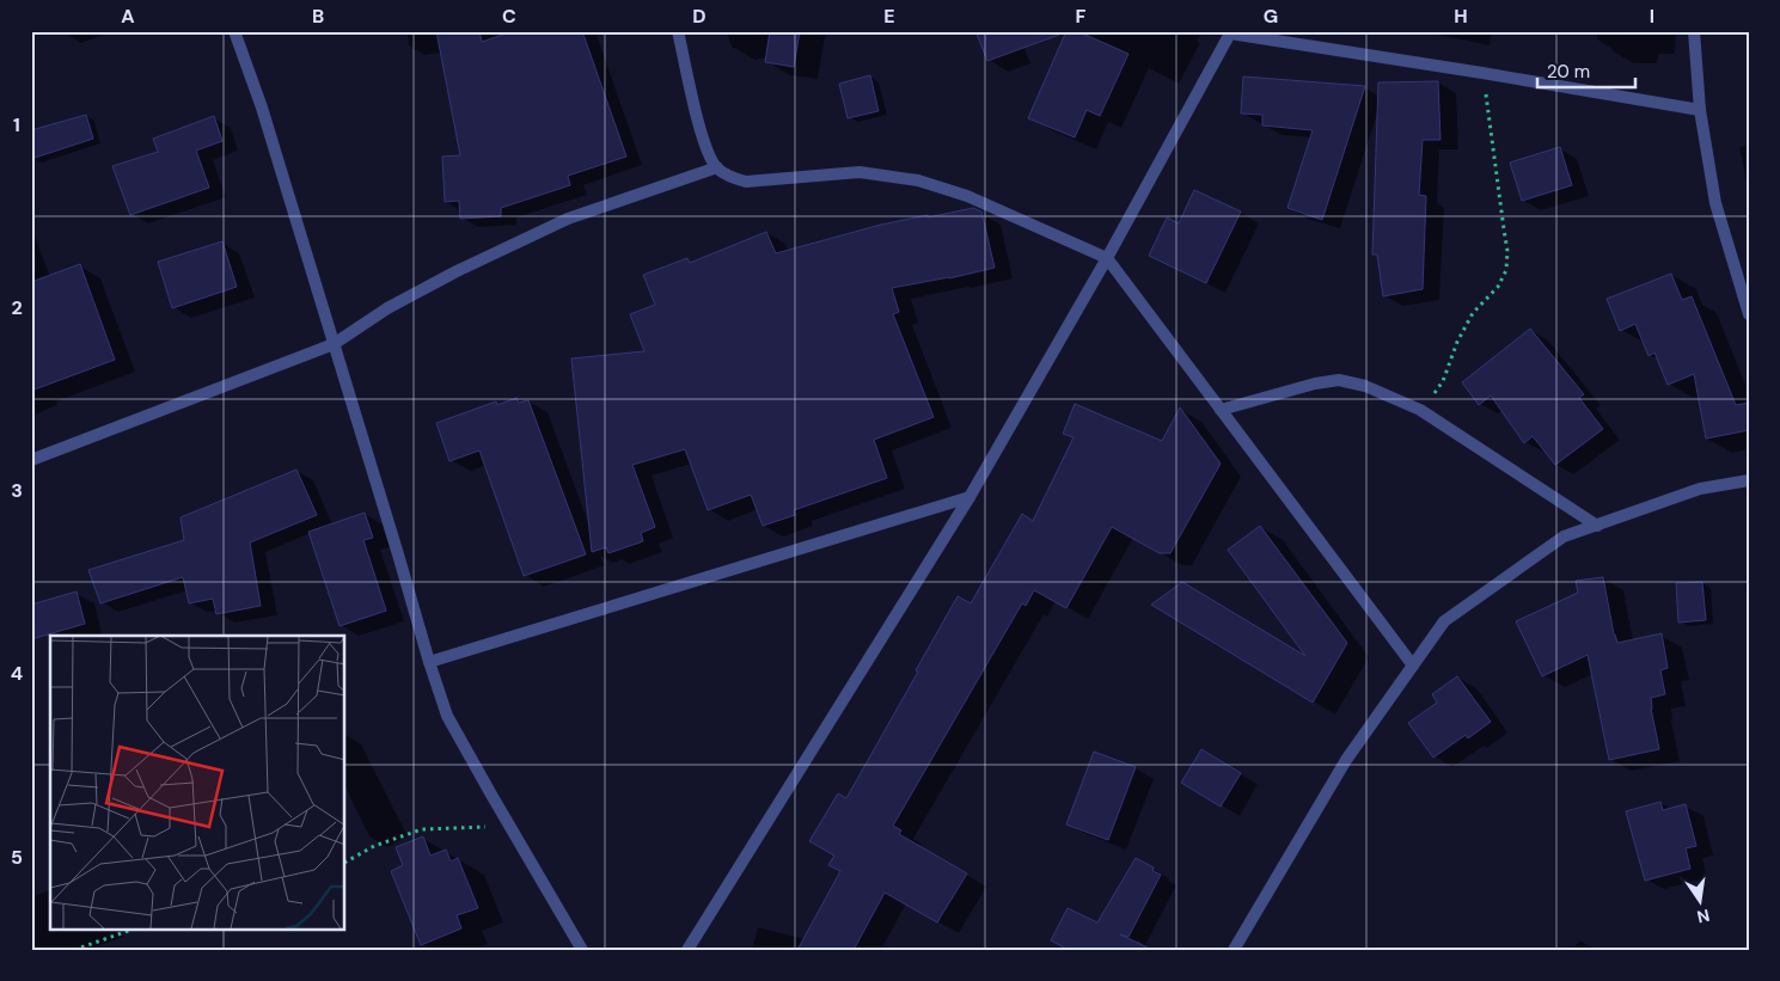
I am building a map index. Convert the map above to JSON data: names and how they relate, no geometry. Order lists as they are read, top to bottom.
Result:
{
  "scale_bar": "20 m",
  "north": "bottom",
  "grid": {
    "columns": [
      "A",
      "B",
      "C",
      "D",
      "E",
      "F",
      "G",
      "H",
      "I"
    ],
    "rows": [
      "1",
      "2",
      "3",
      "4",
      "5"
    ]
  }
}
